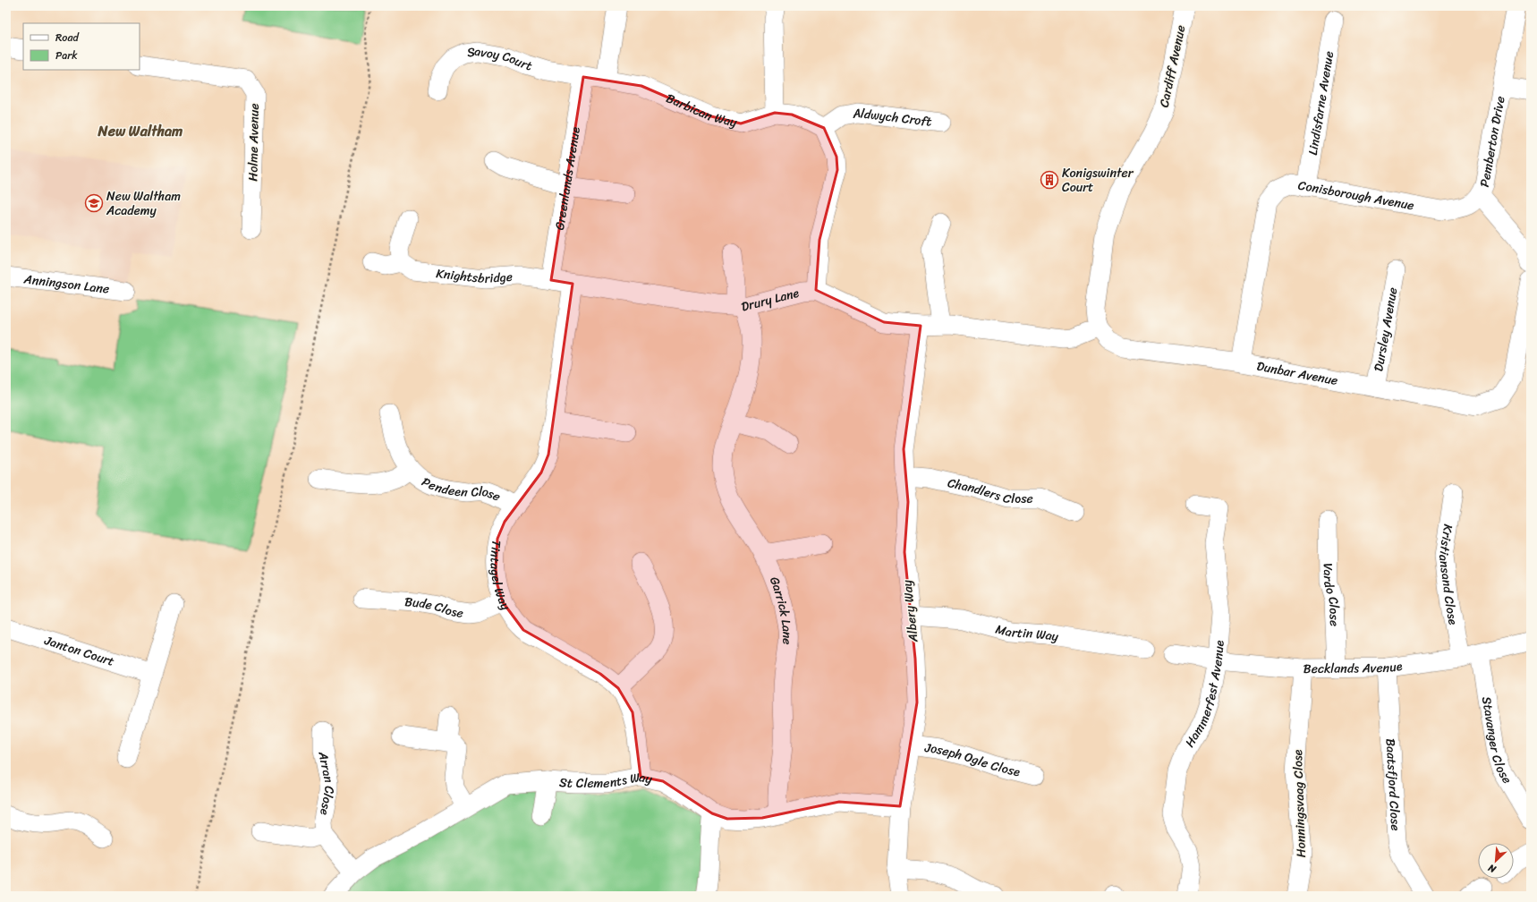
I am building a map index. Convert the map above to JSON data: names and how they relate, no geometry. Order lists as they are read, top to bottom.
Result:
{
  "streets": {
    "street": [
      "Savoy Court",
      "Cardiff Avenue",
      "Lindisfarne Avenue",
      "Barbican Way",
      "Aldwych Croft",
      "Pemberton Drive",
      "Holme Avenue",
      "Greenlands Avenue",
      "Conisborough Avenue",
      "Knightsbridge",
      "Anningson Lane",
      "Drury Lane",
      "Dursley Avenue",
      "Dunbar Avenue",
      "Pendeen Close",
      "Chandlers Close",
      "Tintagel Way",
      "Kristiansand Close",
      "Vardo Close",
      "Bude Close",
      "Garrick Lane",
      "Albery Way",
      "Martin Way",
      "Janton Court",
      "Becklands Avenue",
      "Hammerfest Avenue",
      "Stavanger Close",
      "Joseph Ogle Close",
      "St Clements Way",
      "Arran Close",
      "Baatsfjord Close",
      "Honningsvaag Close"
    ]
  },
  "crossings": [
    ["Savoy Court", "Barbican Way"],
    ["Savoy Court", "Greenlands Avenue"],
    ["Cardiff Avenue", "Drury Lane"],
    ["Cardiff Avenue", "Dunbar Avenue"],
    ["Lindisfarne Avenue", "Conisborough Avenue"],
    ["Barbican Way", "Aldwych Croft"],
    ["Barbican Way", "Greenlands Avenue"],
    ["Pemberton Drive", "Conisborough Avenue"],
    ["Greenlands Avenue", "Knightsbridge"],
    ["Greenlands Avenue", "Drury Lane"],
    ["Conisborough Avenue", "Dunbar Avenue"],
    ["Knightsbridge", "Drury Lane"],
    ["Drury Lane", "Dunbar Avenue"],
    ["Drury Lane", "Tintagel Way"],
    ["Drury Lane", "Garrick Lane"],
    ["Drury Lane", "Albery Way"],
    ["Dursley Avenue", "Dunbar Avenue"],
    ["Pendeen Close", "Tintagel Way"],
    ["Chandlers Close", "Albery Way"],
    ["Tintagel Way", "Bude Close"],
    ["Tintagel Way", "St Clements Way"],
    ["Kristiansand Close", "Becklands Avenue"],
    ["Vardo Close", "Becklands Avenue"],
    ["Garrick Lane", "St Clements Way"],
    ["Albery Way", "Martin Way"],
    ["Albery Way", "Joseph Ogle Close"],
    ["Albery Way", "St Clements Way"],
    ["Becklands Avenue", "Hammerfest Avenue"],
    ["Becklands Avenue", "Stavanger Close"],
    ["Becklands Avenue", "Baatsfjord Close"],
    ["Becklands Avenue", "Honningsvaag Close"]
  ],
  "districts": ["New Waltham"],
  "places": {
    "building": ["Konigswinter Court"],
    "school or university": ["New Waltham Academy"]
  },
  "legend": ["Road", "Park"],
  "north": "bottom left"
}
